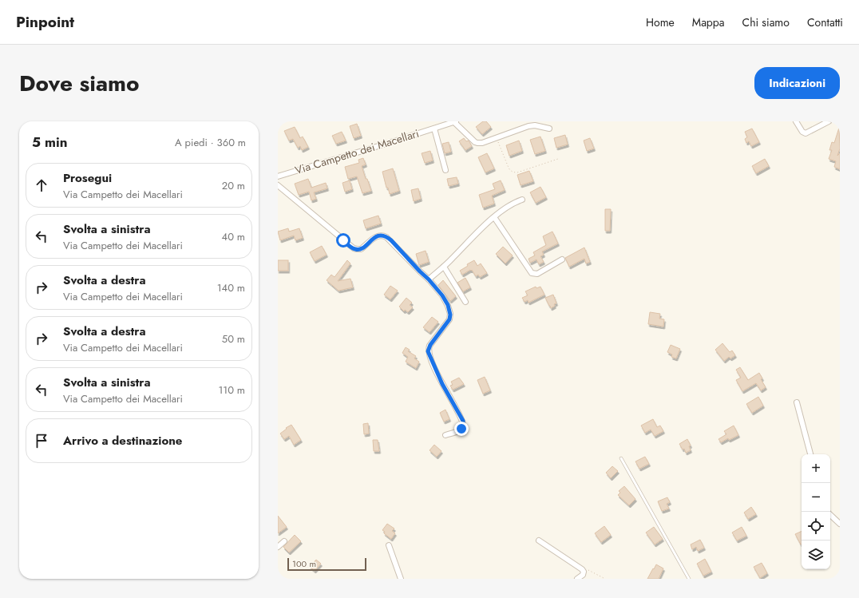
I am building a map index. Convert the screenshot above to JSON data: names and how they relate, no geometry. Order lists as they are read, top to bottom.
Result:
{
  "streets": {
    "street": ["Via Campetto dei Macellari"]
  },
  "scale_bar": "100 m",
  "page": {
    "header": "Pinpoint",
    "nav": [
      "Home",
      "Mappa",
      "Chi siamo",
      "Contatti"
    ],
    "title": "Dove siamo",
    "buttons": "Indicazioni",
    "heading": ["5 min", "A piedi · 360 m"],
    "list": [
      ["Prosegui", "Via Campetto dei Macellari", "20 m"],
      ["Svolta a sinistra", "Via Campetto dei Macellari", "40 m"],
      ["Svolta a destra", "Via Campetto dei Macellari", "140 m"],
      ["Svolta a destra", "Via Campetto dei Macellari", "50 m"],
      ["Svolta a sinistra", "Via Campetto dei Macellari", "110 m"],
      "Arrivo a destinazione"
    ],
    "map_buttons": ["+", "−"],
    "scale": "100 m"
  }
}
